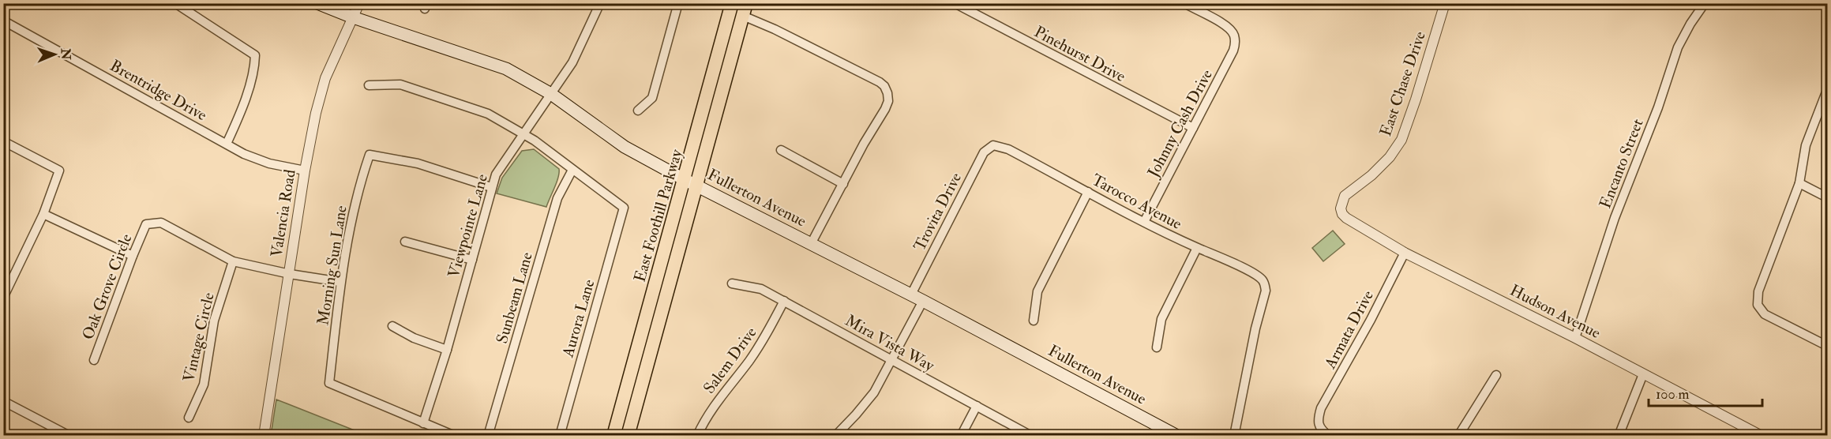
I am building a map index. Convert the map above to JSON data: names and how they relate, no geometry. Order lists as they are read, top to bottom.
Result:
{
  "streets": {
    "main road": ["Fullerton Avenue", "East Foothill Parkway"],
    "street": [
      "Pinehurst Drive",
      "East Chase Drive",
      "Brentridge Drive",
      "Johnny Cash Drive",
      "Encanto Street",
      "Tarocco Avenue",
      "Trovita Drive",
      "Valencia Road",
      "Viewpointe Lane",
      "Morning Sun Lane",
      "Oak Grove Circle",
      "Sunbeam Lane",
      "Hudson Avenue",
      "Aurora Lane",
      "Armata Drive",
      "Vintage Circle",
      "Mira Vista Way",
      "Salem Drive"
    ]
  },
  "crossings": [
    ["Pinehurst Drive", "Johnny Cash Drive"],
    ["East Chase Drive", "Hudson Avenue"],
    ["Brentridge Drive", "Valencia Road"],
    ["Johnny Cash Drive", "Tarocco Avenue"],
    ["Encanto Street", "Hudson Avenue"],
    ["Fullerton Avenue", "Trovita Drive"],
    ["Fullerton Avenue", "Valencia Road"],
    ["Fullerton Avenue", "East Foothill Parkway"],
    ["Fullerton Avenue", "Viewpointe Lane"],
    ["Tarocco Avenue", "Trovita Drive"],
    ["Viewpointe Lane", "Morning Sun Lane"],
    ["Oak Grove Circle", "Vintage Circle"],
    ["Sunbeam Lane", "Aurora Lane"],
    ["Hudson Avenue", "Armata Drive"],
    ["Mira Vista Way", "Salem Drive"]
  ],
  "scale_bar": "100 m",
  "north": "right"
}
